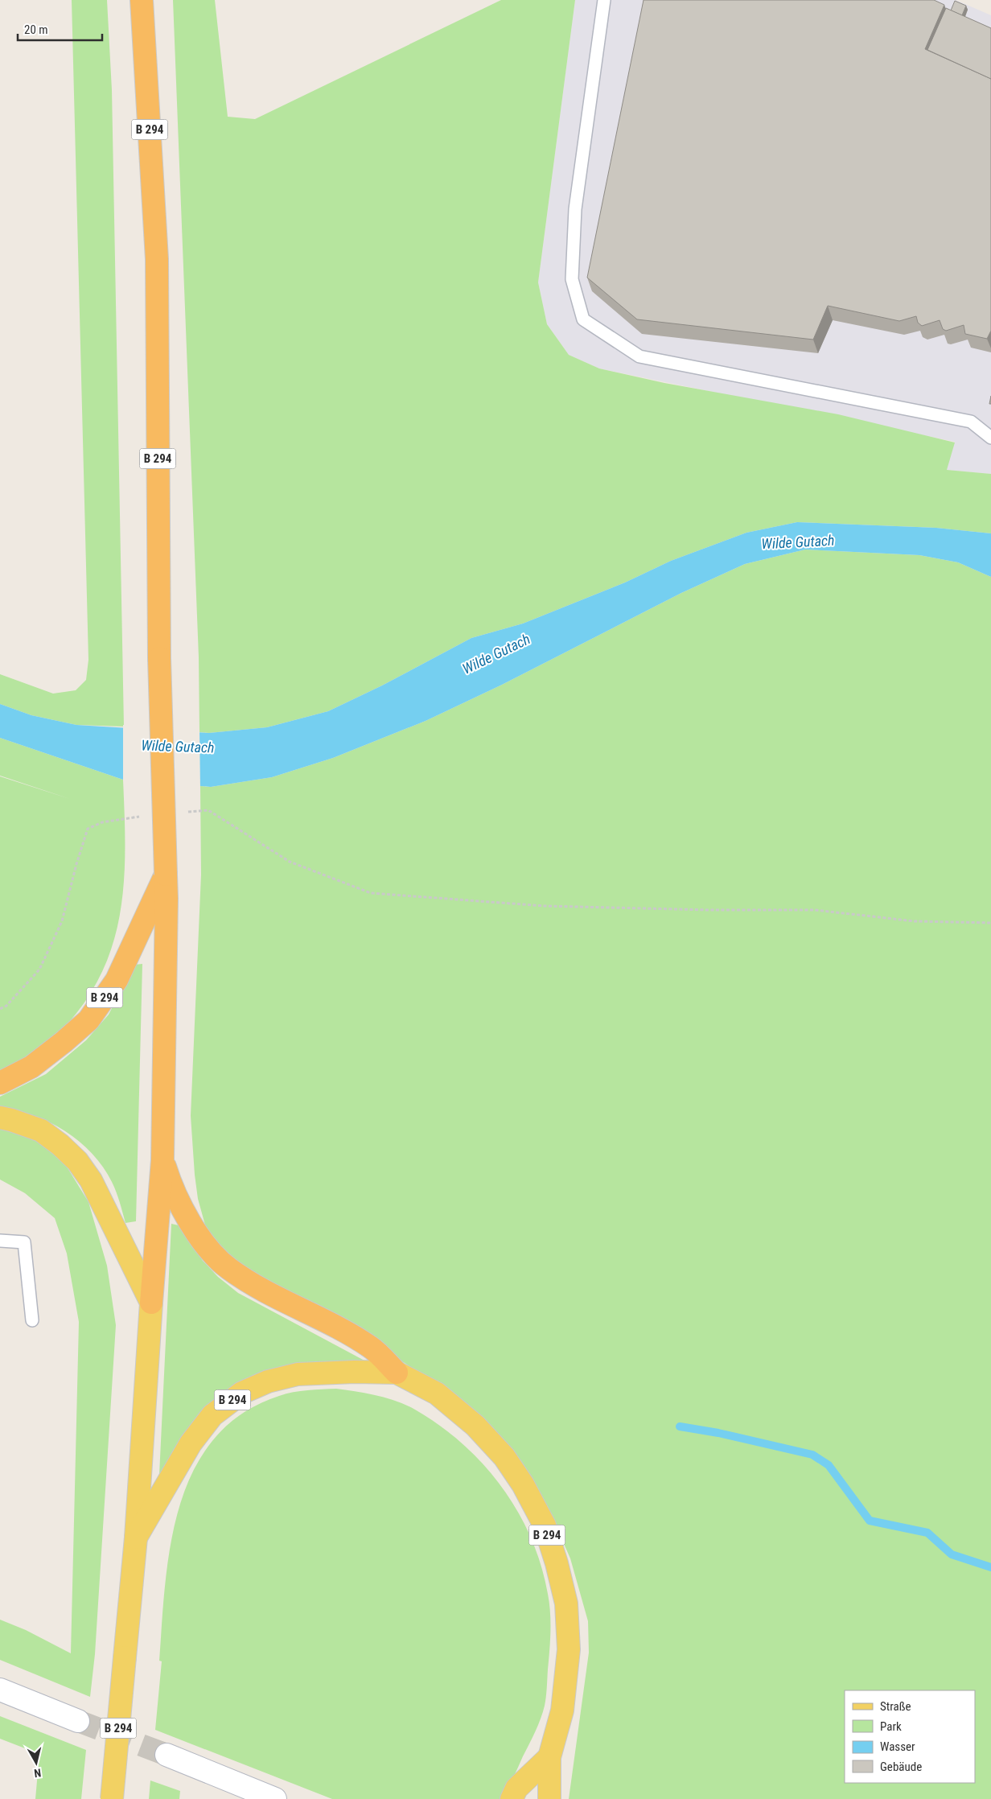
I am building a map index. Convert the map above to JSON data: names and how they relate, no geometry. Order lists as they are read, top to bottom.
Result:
{
  "streets": {
    "highway": ["B 294"]
  },
  "water": ["Wilde Gutach"],
  "legend": [
    "Straße",
    "Park",
    "Wasser",
    "Gebäude"
  ],
  "scale_bar": "20 m",
  "north": "bottom"
}
